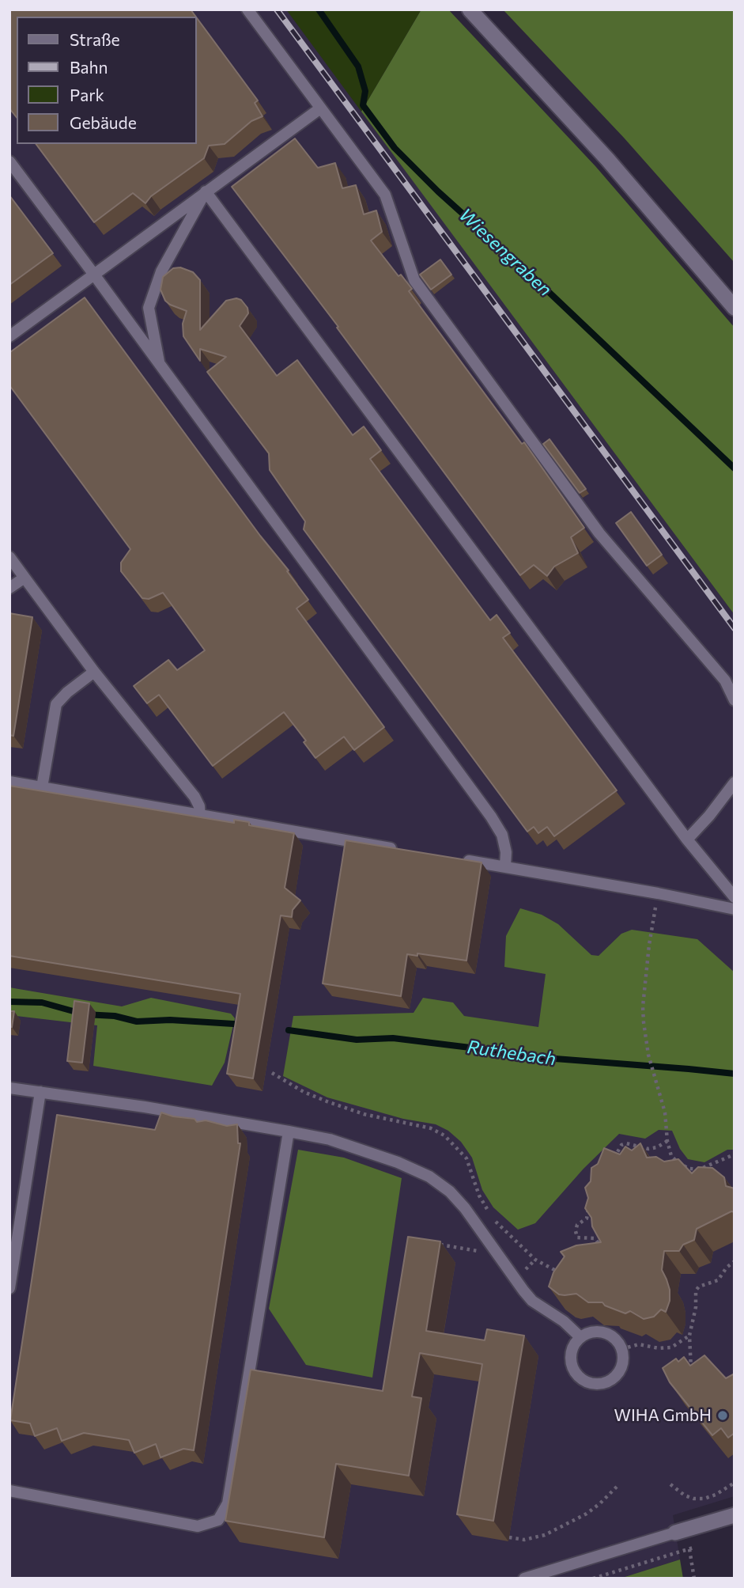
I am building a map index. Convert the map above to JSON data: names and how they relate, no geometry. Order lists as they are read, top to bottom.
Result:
{
  "water": ["Wiesengraben", "Ruthebach"],
  "places": ["WIHA GmbH"],
  "legend": [
    "Straße",
    "Bahn",
    "Park",
    "Gebäude"
  ]
}
